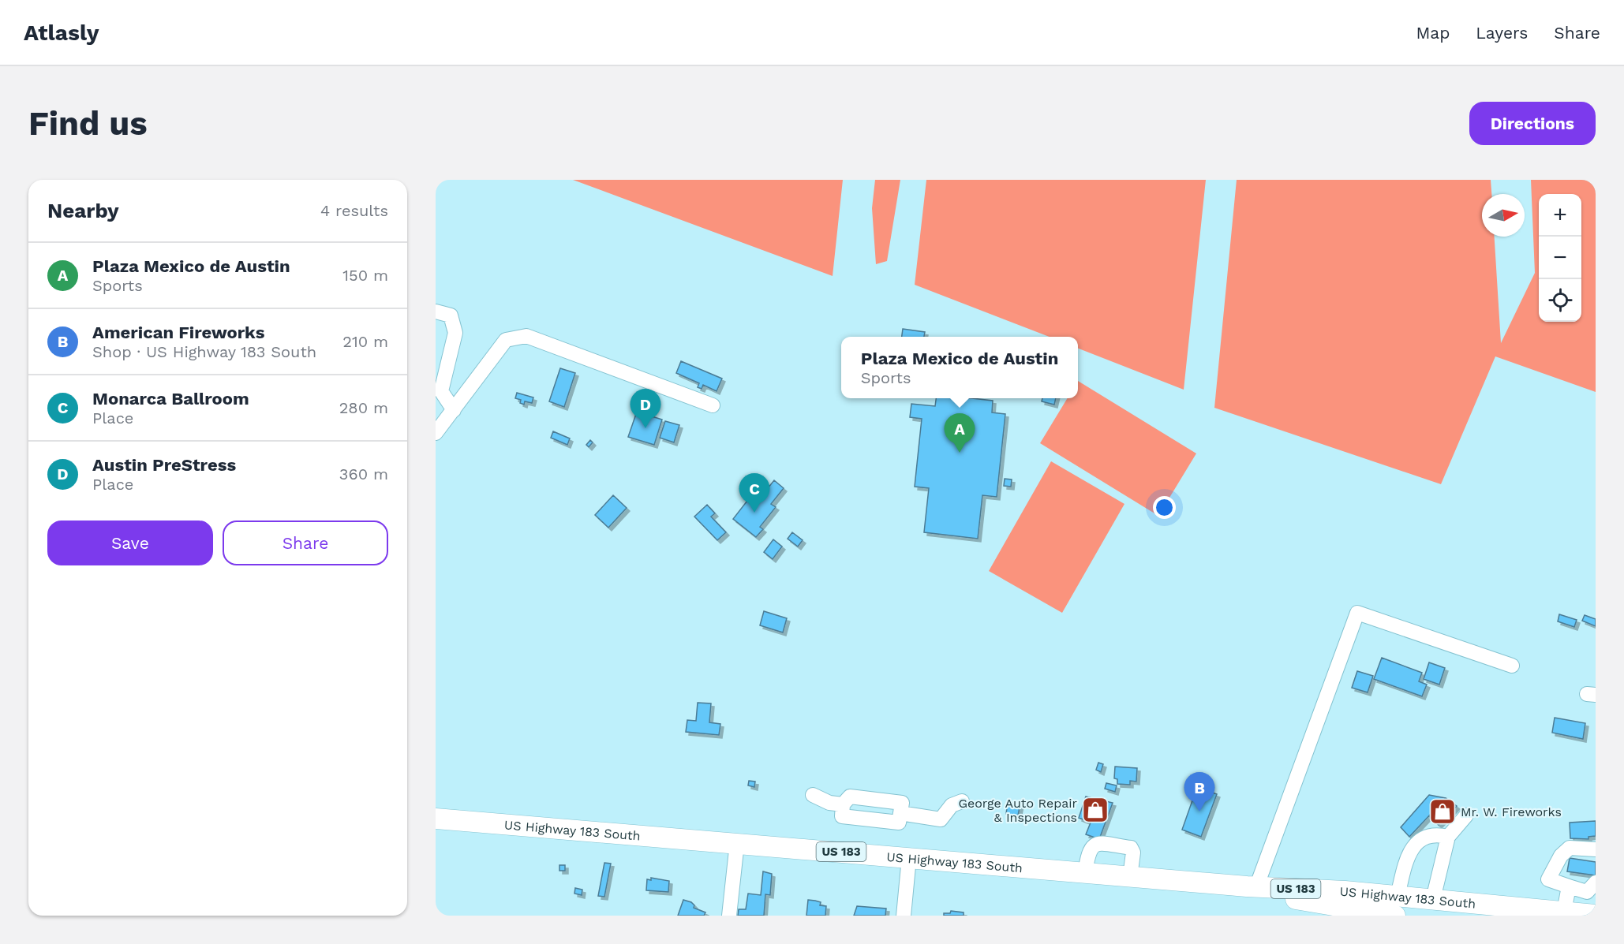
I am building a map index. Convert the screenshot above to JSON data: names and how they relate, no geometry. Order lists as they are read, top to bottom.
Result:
{
  "streets": {
    "highway": ["US Highway 183 South", "US 183"]
  },
  "places": {
    "shop": ["George Auto Repair & Inspections", "Mr. W. Fireworks"]
  },
  "north": "right",
  "page": {
    "header": "Atlasly",
    "nav": ["Map", "Layers", "Share"],
    "buttons": [
      "Directions",
      ["Save", "Share"]
    ],
    "title": "Find us",
    "heading": ["Nearby", "4 results"],
    "map_buttons": ["+", "−"],
    "list": [
      {
        "mark": "A",
        "name": "Plaza Mexico de Austin",
        "note": "Sports",
        "value": "150 m"
      },
      {
        "mark": "B",
        "name": "American Fireworks",
        "note": "Shop · US Highway 183 South",
        "value": "210 m"
      },
      {
        "mark": "C",
        "name": "Monarca Ballroom",
        "note": "Place",
        "value": "280 m"
      },
      {
        "mark": "D",
        "name": "Austin PreStress",
        "note": "Place",
        "value": "360 m"
      }
    ],
    "popup": ["Plaza Mexico de Austin", "Sports"],
    "pins": [
      "D",
      "A",
      "C",
      "B"
    ]
  }
}
